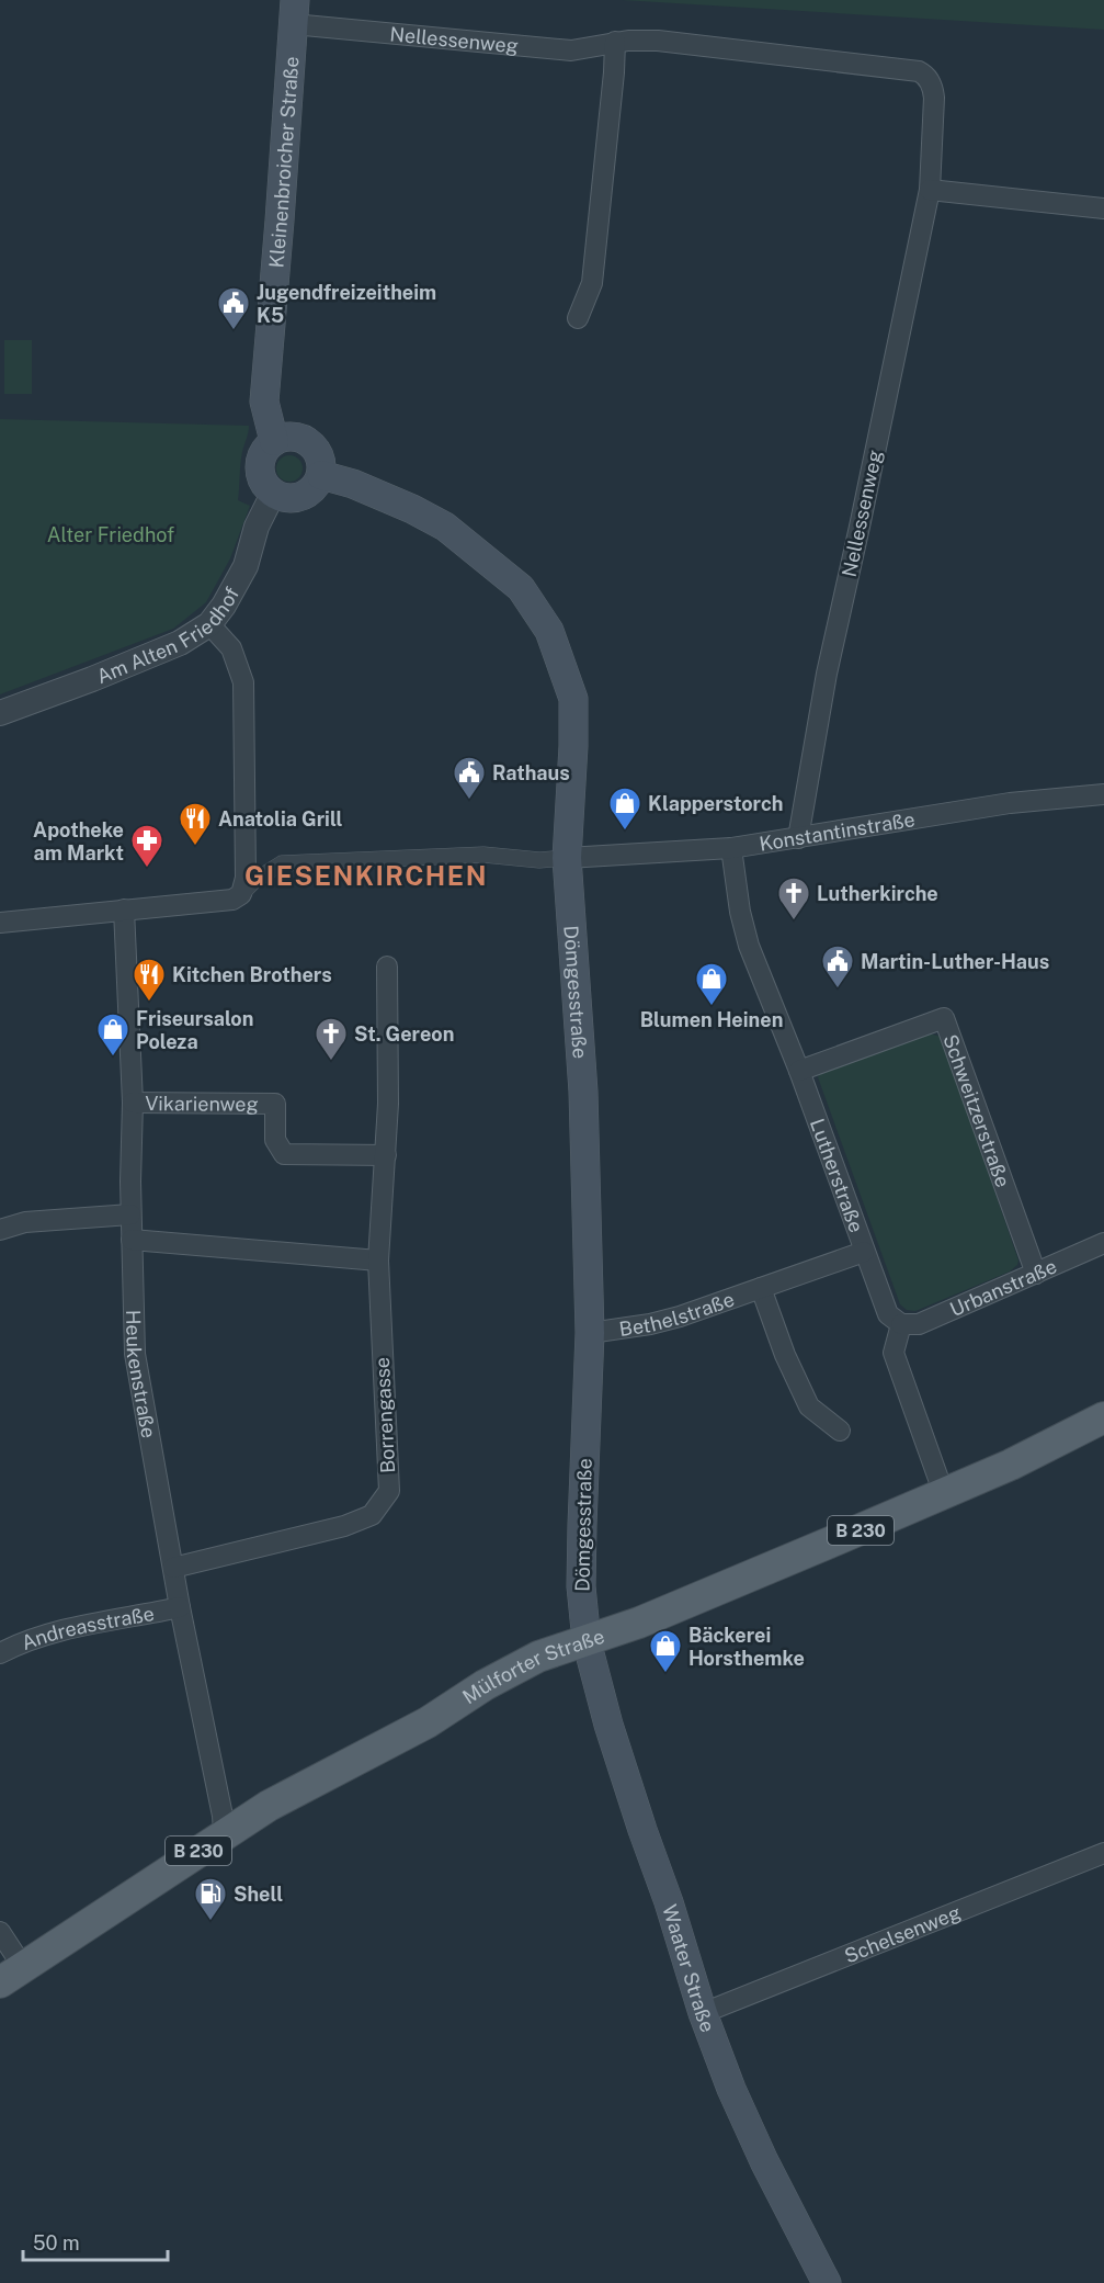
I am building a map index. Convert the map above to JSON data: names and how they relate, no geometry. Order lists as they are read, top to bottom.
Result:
{
  "streets": {
    "main road": [
      "Kleinenbroicher Straße",
      "Dömgesstraße",
      "B 230",
      "Mülforter Straße",
      "Waater Straße"
    ],
    "street": [
      "Nellessenweg",
      "Am Alten Friedhof",
      "Konstantinstraße",
      "Vikarienweg",
      "Schweitzerstraße",
      "Lutherstraße",
      "Urbanstraße",
      "Bethelstraße",
      "Heukenstraße",
      "Borrengasse",
      "Andreasstraße",
      "Schelsenweg"
    ]
  },
  "crossings": [
    ["Nellessenweg", "Kleinenbroicher Straße"],
    ["Nellessenweg", "Konstantinstraße"],
    ["Kleinenbroicher Straße", "Am Alten Friedhof"],
    ["Kleinenbroicher Straße", "Dömgesstraße"],
    ["Am Alten Friedhof", "Dömgesstraße"],
    ["Konstantinstraße", "Dömgesstraße"],
    ["Konstantinstraße", "Lutherstraße"],
    ["Dömgesstraße", "Bethelstraße"],
    ["Dömgesstraße", "Mülforter Straße"],
    ["Dömgesstraße", "Waater Straße"],
    ["Vikarienweg", "Heukenstraße"],
    ["Vikarienweg", "Borrengasse"],
    ["Schweitzerstraße", "Lutherstraße"],
    ["Schweitzerstraße", "Urbanstraße"],
    ["Lutherstraße", "Urbanstraße"],
    ["Lutherstraße", "Bethelstraße"],
    ["Heukenstraße", "Borrengasse"],
    ["Heukenstraße", "Andreasstraße"],
    ["Heukenstraße", "Mülforter Straße"],
    ["Mülforter Straße", "Waater Straße"],
    ["Schelsenweg", "Waater Straße"]
  ],
  "districts": ["GIESENKIRCHEN"],
  "parks": ["Alter Friedhof"],
  "places": {
    "public building": ["Jugendfreizeitheim K5", "Rathaus", "Martin-Luther-Haus"],
    "shop": [
      "Klapperstorch",
      "Blumen Heinen",
      "Friseursalon Poleza",
      "Bäckerei Horsthemke"
    ],
    "restaurant": ["Anatolia Grill", "Kitchen Brothers"],
    "pharmacy": ["Apotheke am Markt"],
    "church": ["Lutherkirche", "St. Gereon"],
    "fuel station": ["Shell"]
  },
  "scale_bar": "50 m"
}
